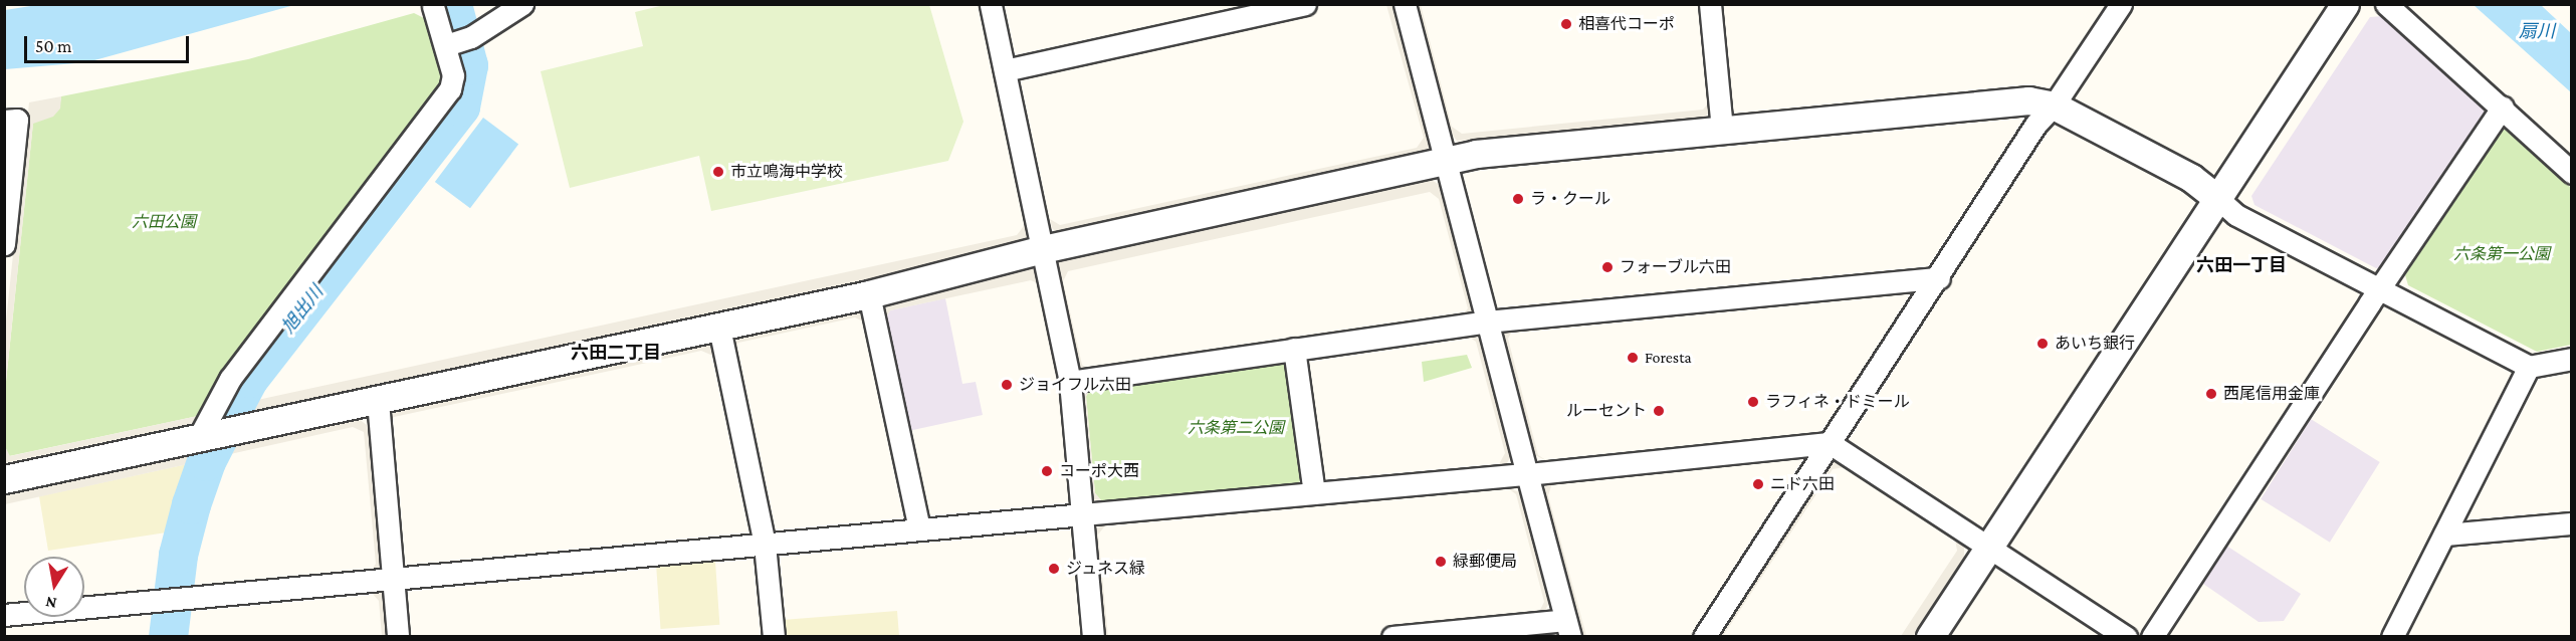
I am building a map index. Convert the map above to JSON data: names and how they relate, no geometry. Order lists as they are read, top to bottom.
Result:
{
  "districts": ["六田一丁目", "六田二丁目"],
  "water": ["扇川", "旭出川"],
  "parks": ["六田公園", "六条第一公園", "六条第二公園"],
  "places": [
    "相喜代コーポ",
    "市立鳴海中学校",
    "ラ・クール",
    "フォーブル六田",
    "あいち銀行",
    "Foresta",
    "ジョイフル六田",
    "西尾信用金庫",
    "ラフィネ・ドミール",
    "ルーセント",
    "コーポ大西",
    "ニド六田",
    "緑郵便局",
    "ジュネス緑"
  ],
  "scale_bar": "50 m",
  "north": "bottom"
}
